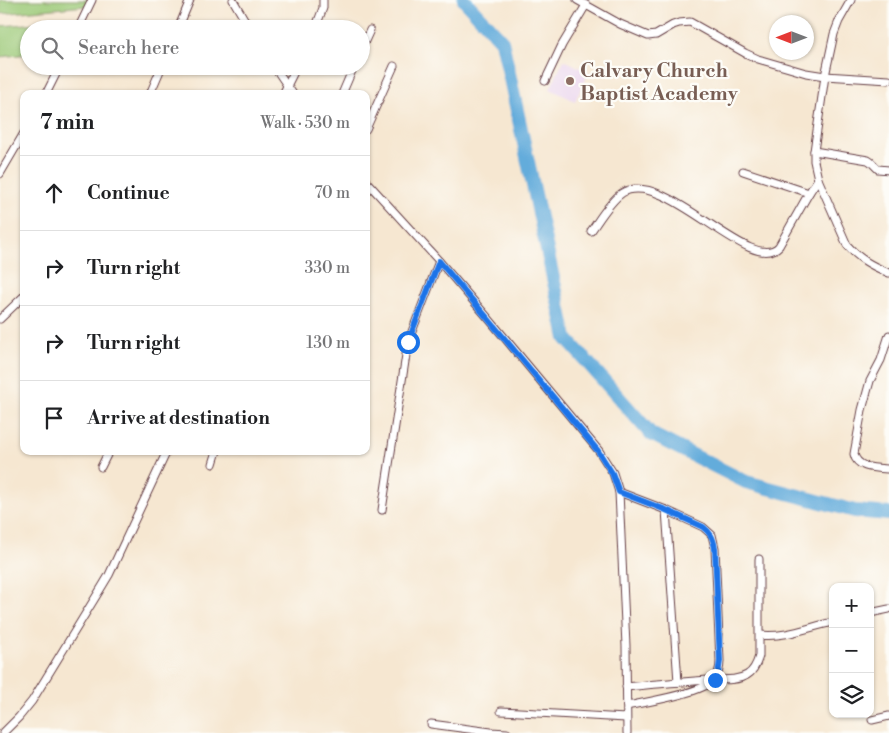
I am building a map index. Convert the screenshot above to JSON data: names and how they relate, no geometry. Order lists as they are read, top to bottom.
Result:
{
  "places": ["Calvary Church Baptist Academy"],
  "north": "left",
  "page": {
    "search": "Search here",
    "heading": ["7 min", "Walk · 530 m"],
    "list": [
      ["Continue", "70 m"],
      ["Turn right", "330 m"],
      ["Turn right", "130 m"],
      "Arrive at destination"
    ],
    "map_buttons": ["+", "−"]
  }
}
